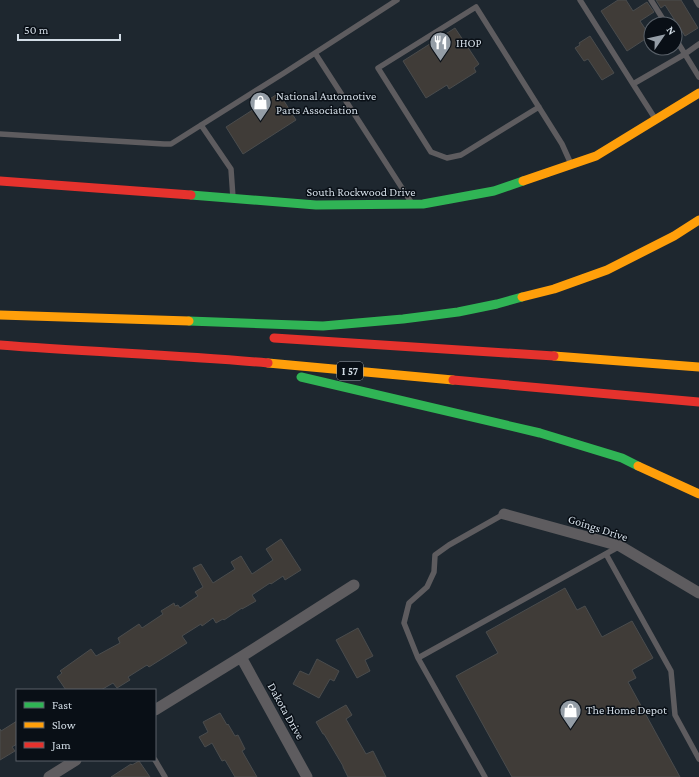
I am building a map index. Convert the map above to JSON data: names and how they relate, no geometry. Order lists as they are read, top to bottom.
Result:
{
  "streets": {
    "main road": ["South Rockwood Drive", "I 57"],
    "street": ["Goings Drive", "Dakota Drive"]
  },
  "places": {
    "restaurant": ["IHOP"],
    "shop": ["National Automotive Parts Association", "The Home Depot"]
  },
  "legend": ["Fast", "Slow", "Jam"],
  "scale_bar": "50 m",
  "north": "top right"
}
